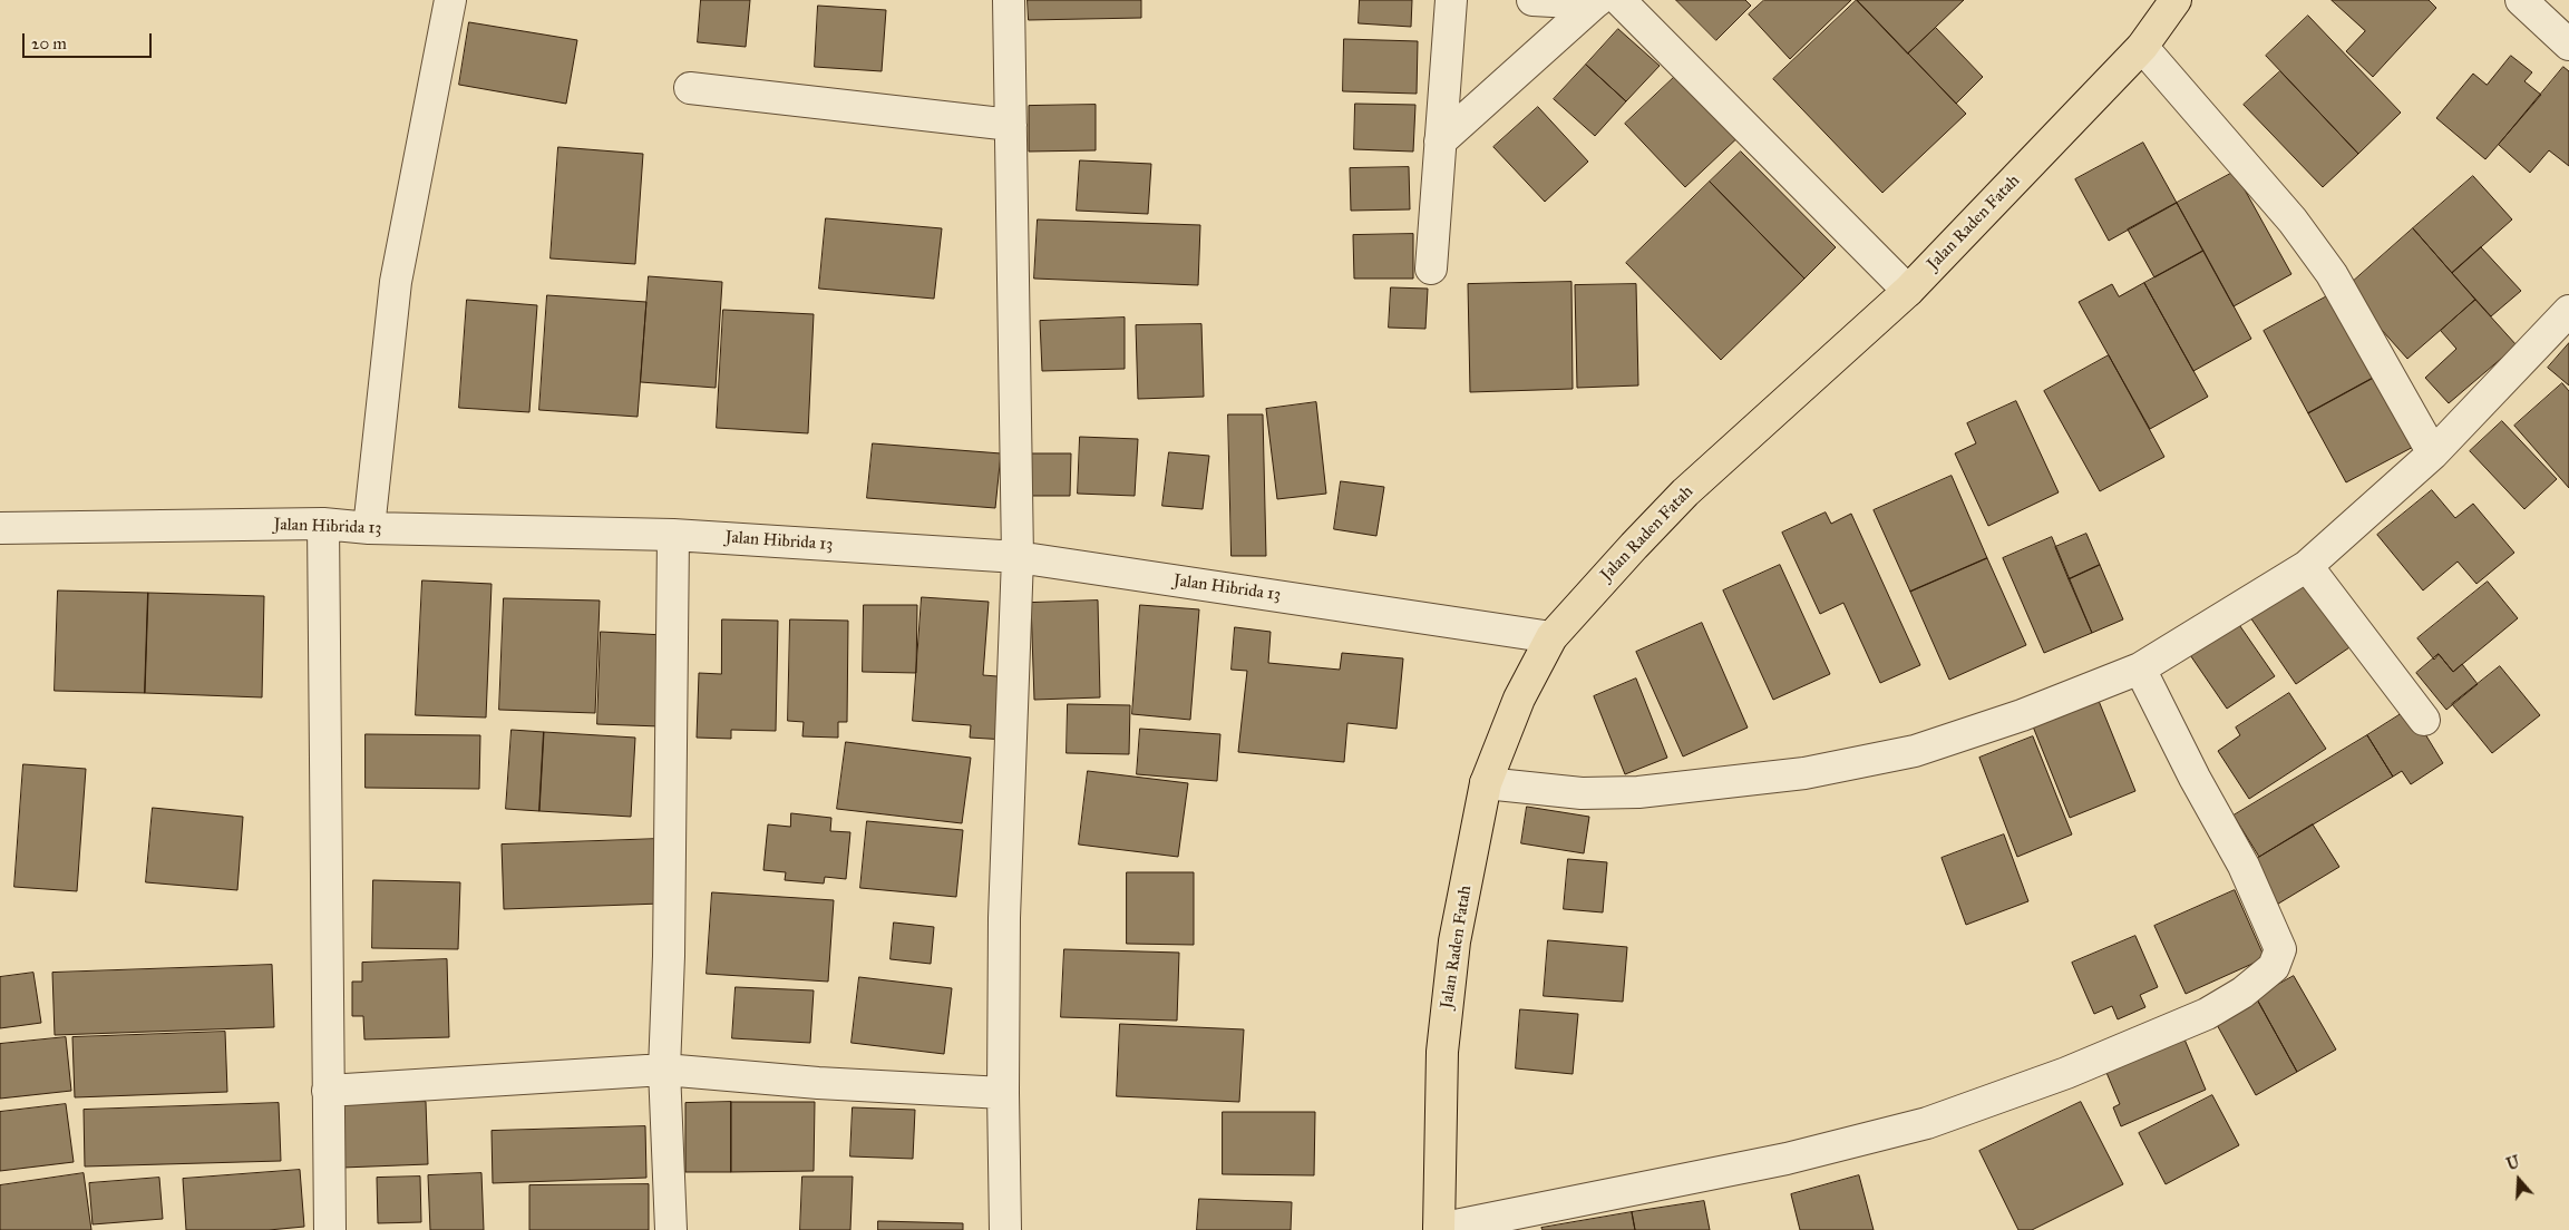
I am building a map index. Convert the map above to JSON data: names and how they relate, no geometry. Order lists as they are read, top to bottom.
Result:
{
  "streets": {
    "highway": ["Jalan Raden Fatah"],
    "street": ["Jalan Hibrida 13"]
  },
  "crossings": [
    ["Jalan Raden Fatah", "Jalan Hibrida 13"]
  ],
  "scale_bar": "20 m",
  "north": "top"
}
